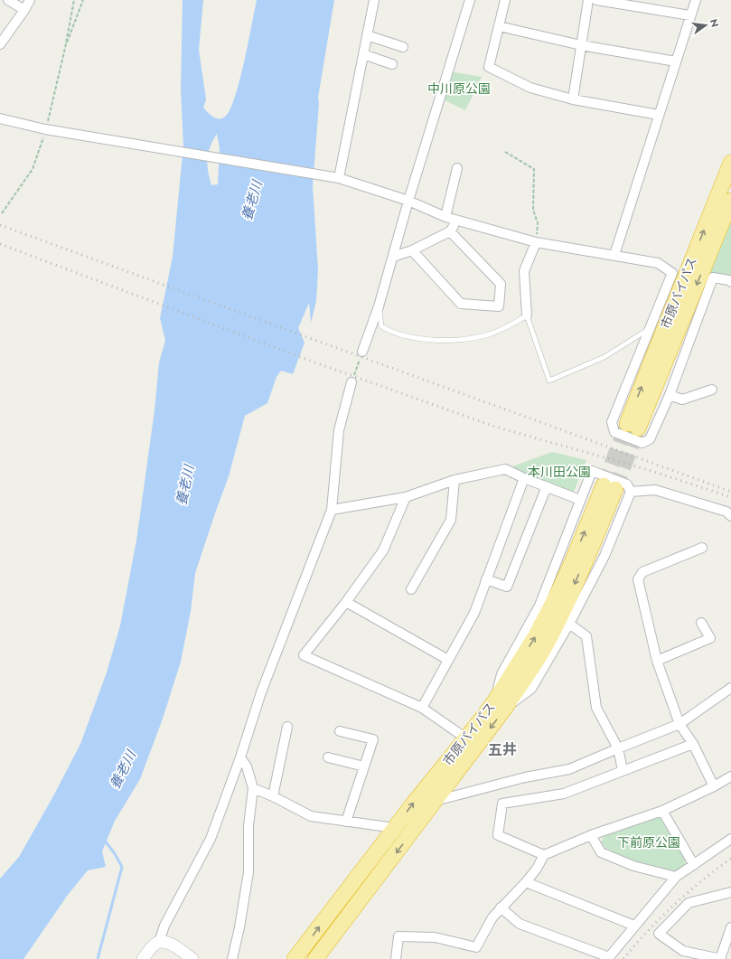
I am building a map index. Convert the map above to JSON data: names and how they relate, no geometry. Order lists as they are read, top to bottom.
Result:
{
  "streets": {
    "highway": ["市原バイパス"]
  },
  "districts": ["五井"],
  "water": ["養老川"],
  "parks": ["中川原公園", "本川田公園", "下前原公園"],
  "north": "right"
}
